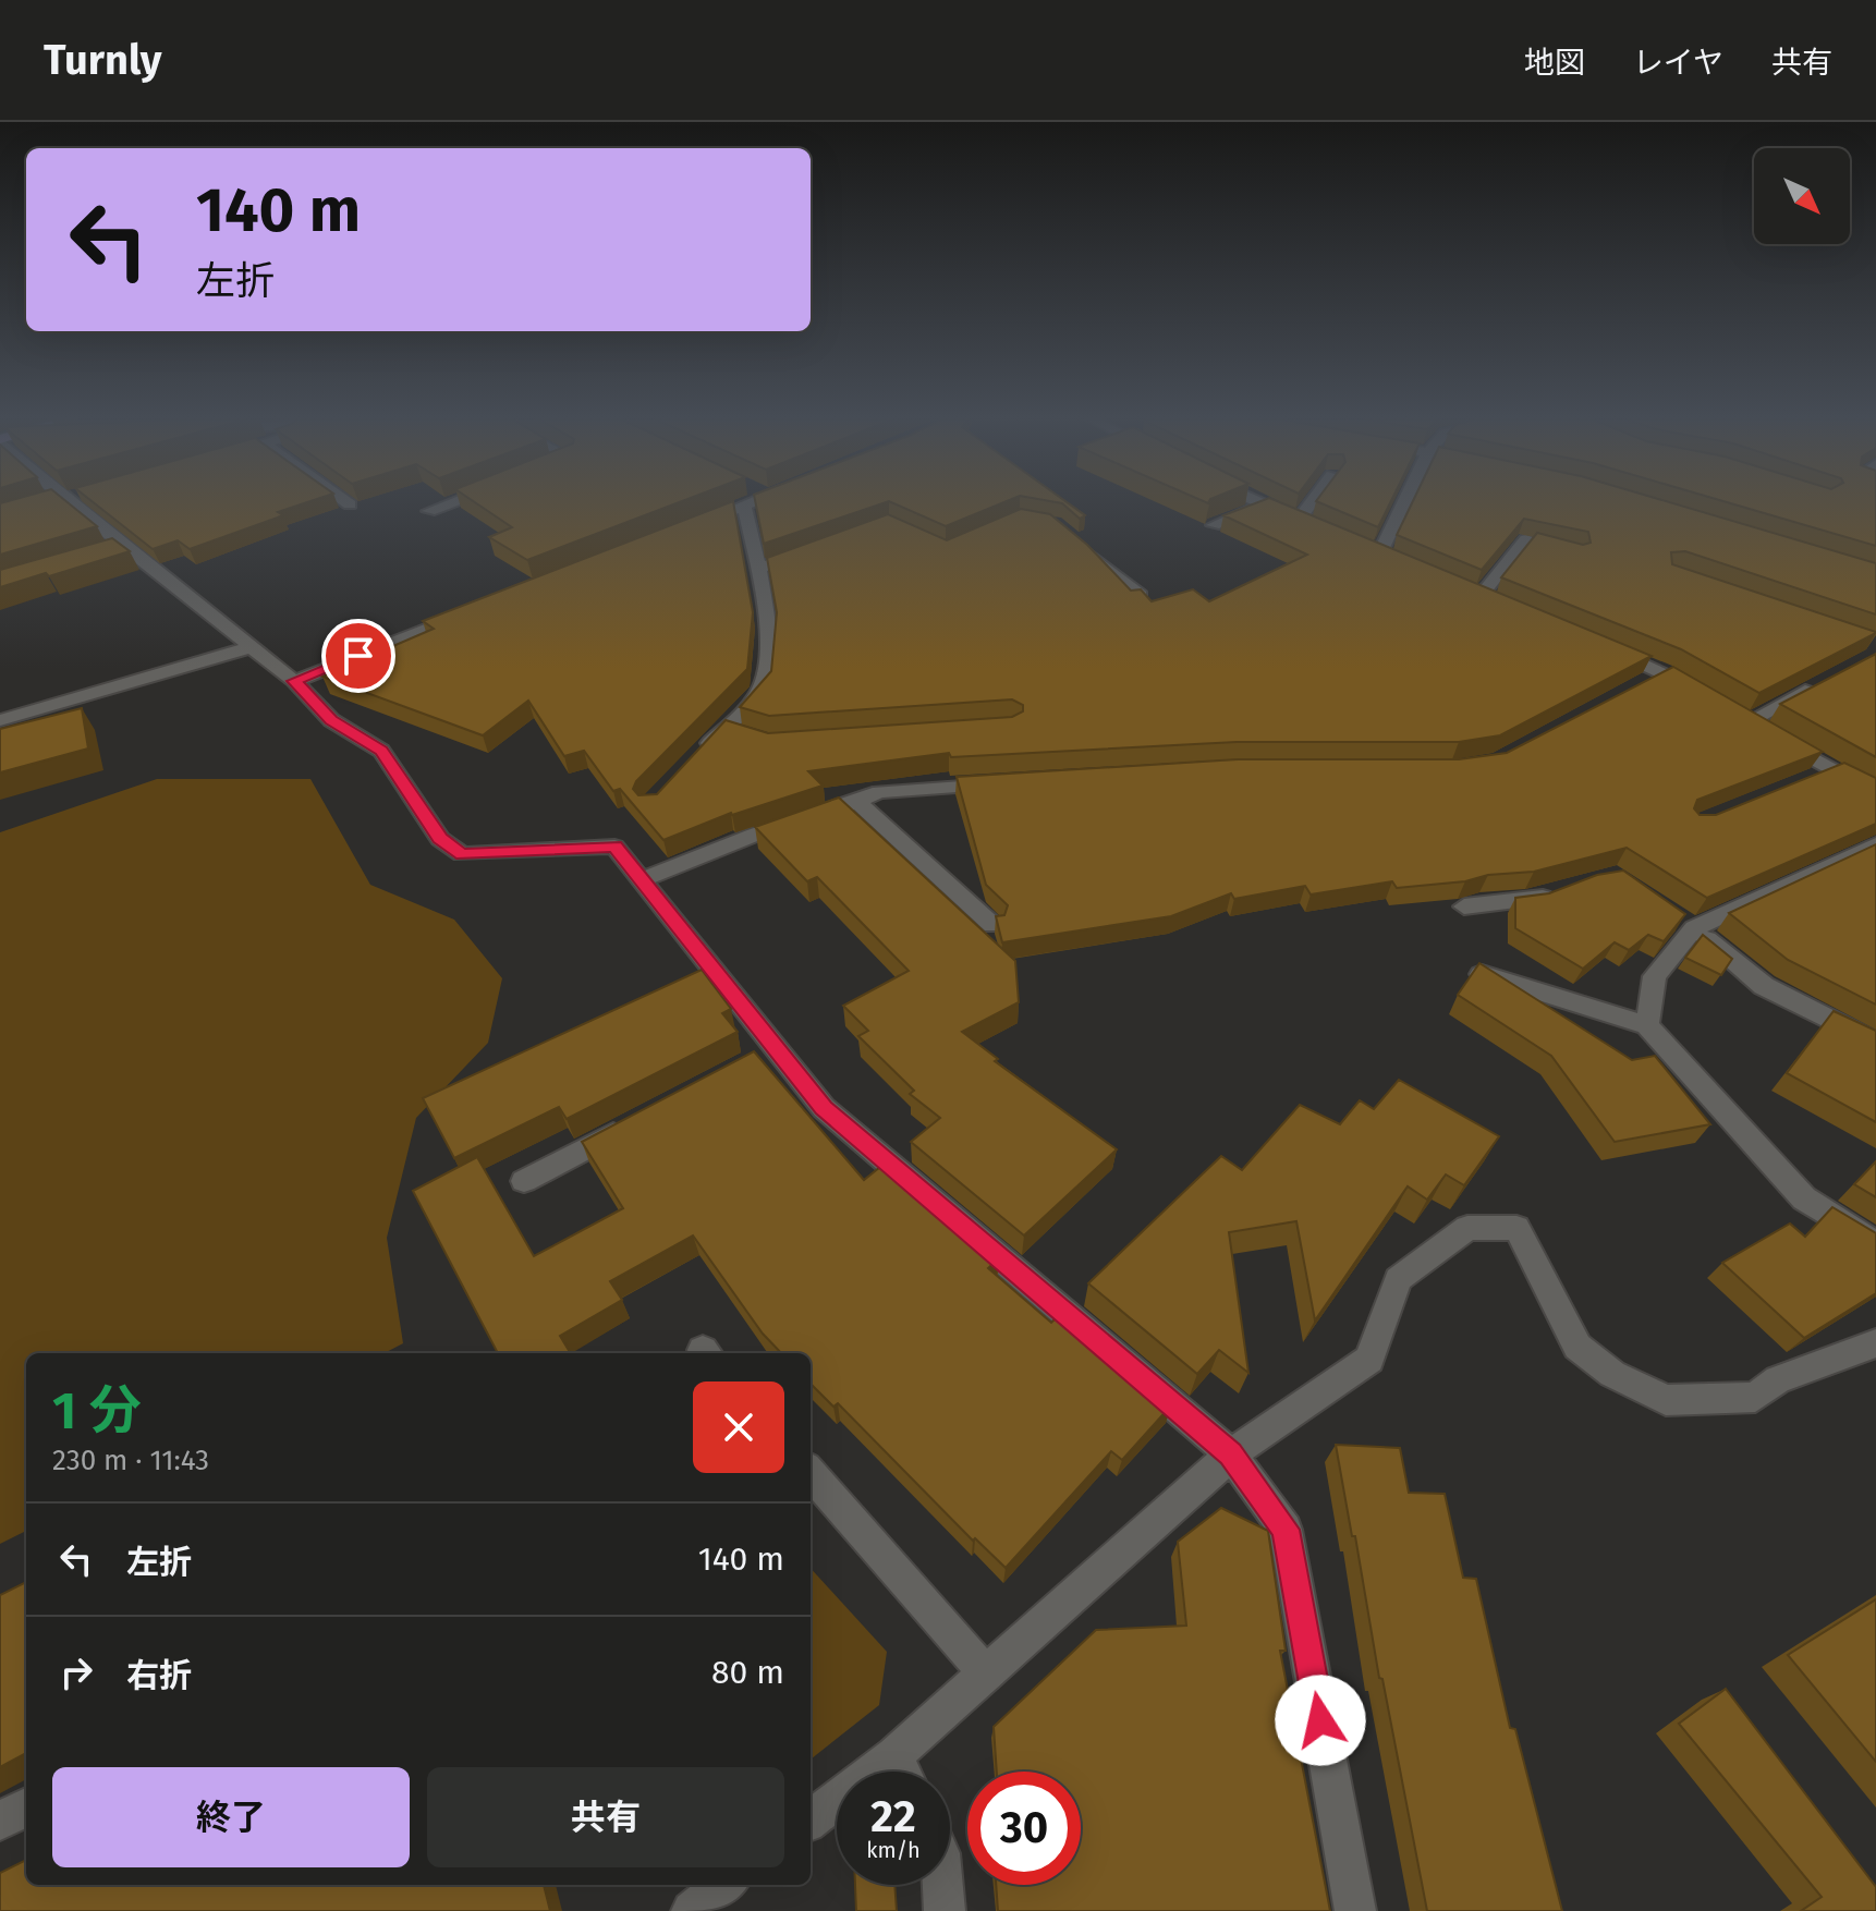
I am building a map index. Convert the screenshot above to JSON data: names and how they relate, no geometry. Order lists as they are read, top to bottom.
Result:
{
  "north": "bottom right",
  "page": {
    "header": "Turnly",
    "nav": ["地図", "レイヤ", "共有"],
    "turn": ["140 m", "左折"],
    "heading": ["1 分", "230 m · 11:43"],
    "list": [
      {
        "name": "左折",
        "value": "140 m"
      },
      {
        "name": "右折",
        "value": "80 m"
      }
    ],
    "buttons": ["終了", "共有"],
    "speed": "22 km/h",
    "limit": "30"
  }
}
